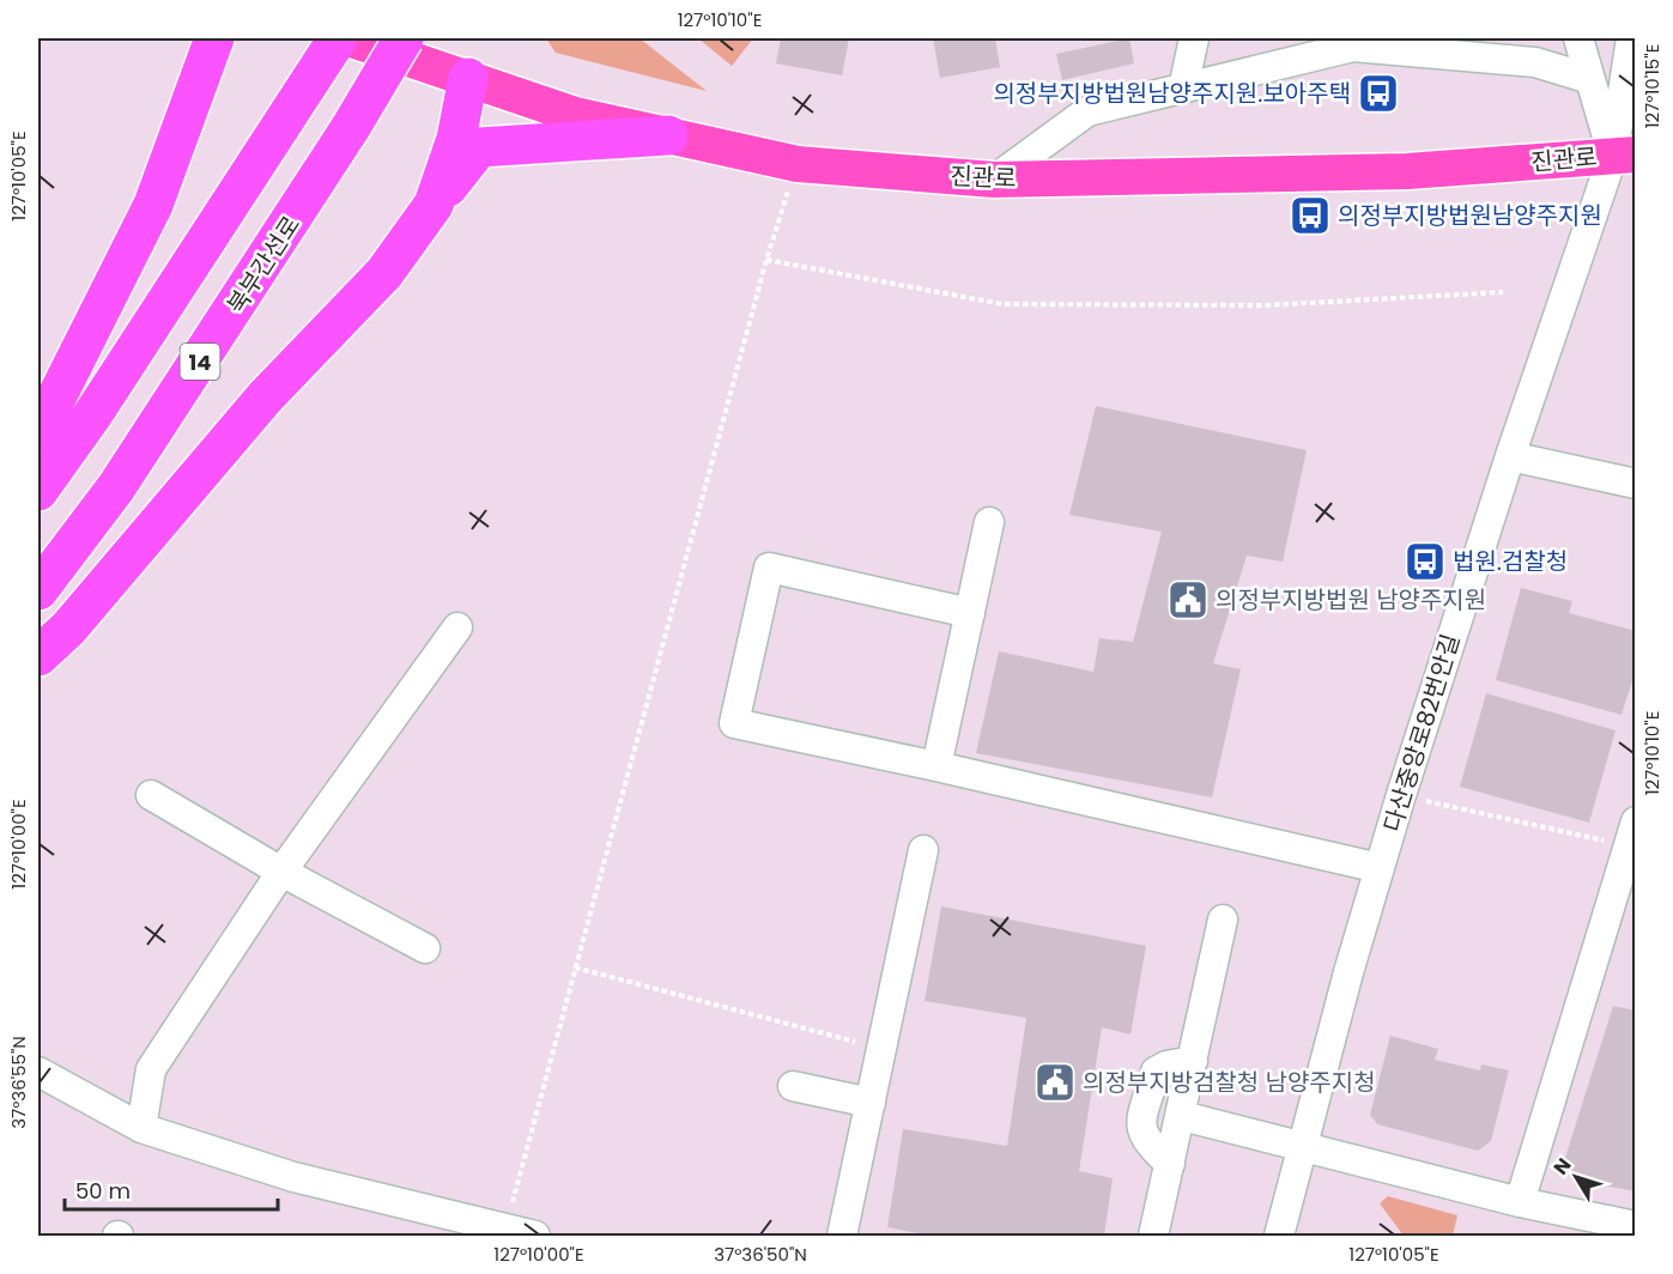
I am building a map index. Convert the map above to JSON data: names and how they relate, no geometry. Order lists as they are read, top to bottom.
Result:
{
  "streets": {
    "highway": ["북부간선로", "14"],
    "main road": ["진관로"],
    "street": ["다산중앙로82번안길"]
  },
  "crossings": [
    ["진관로", "다산중앙로82번안길"]
  ],
  "places": {
    "bus stop": ["의정부지방법원남양주지원.보아주택", "의정부지방법원남양주지원", "법원.검찰청"],
    "public building": ["의정부지방법원 남양주지원", "의정부지방검찰청 남양주지청"]
  },
  "scale_bar": "50 m",
  "north": "top left",
  "coordinates": [
    "127°10'10\"E",
    "127°10'15\"E",
    "127°10'05\"E",
    "127°10'00\"E",
    "37°36'55\"N",
    "37°36'50\"N"
  ]
}
